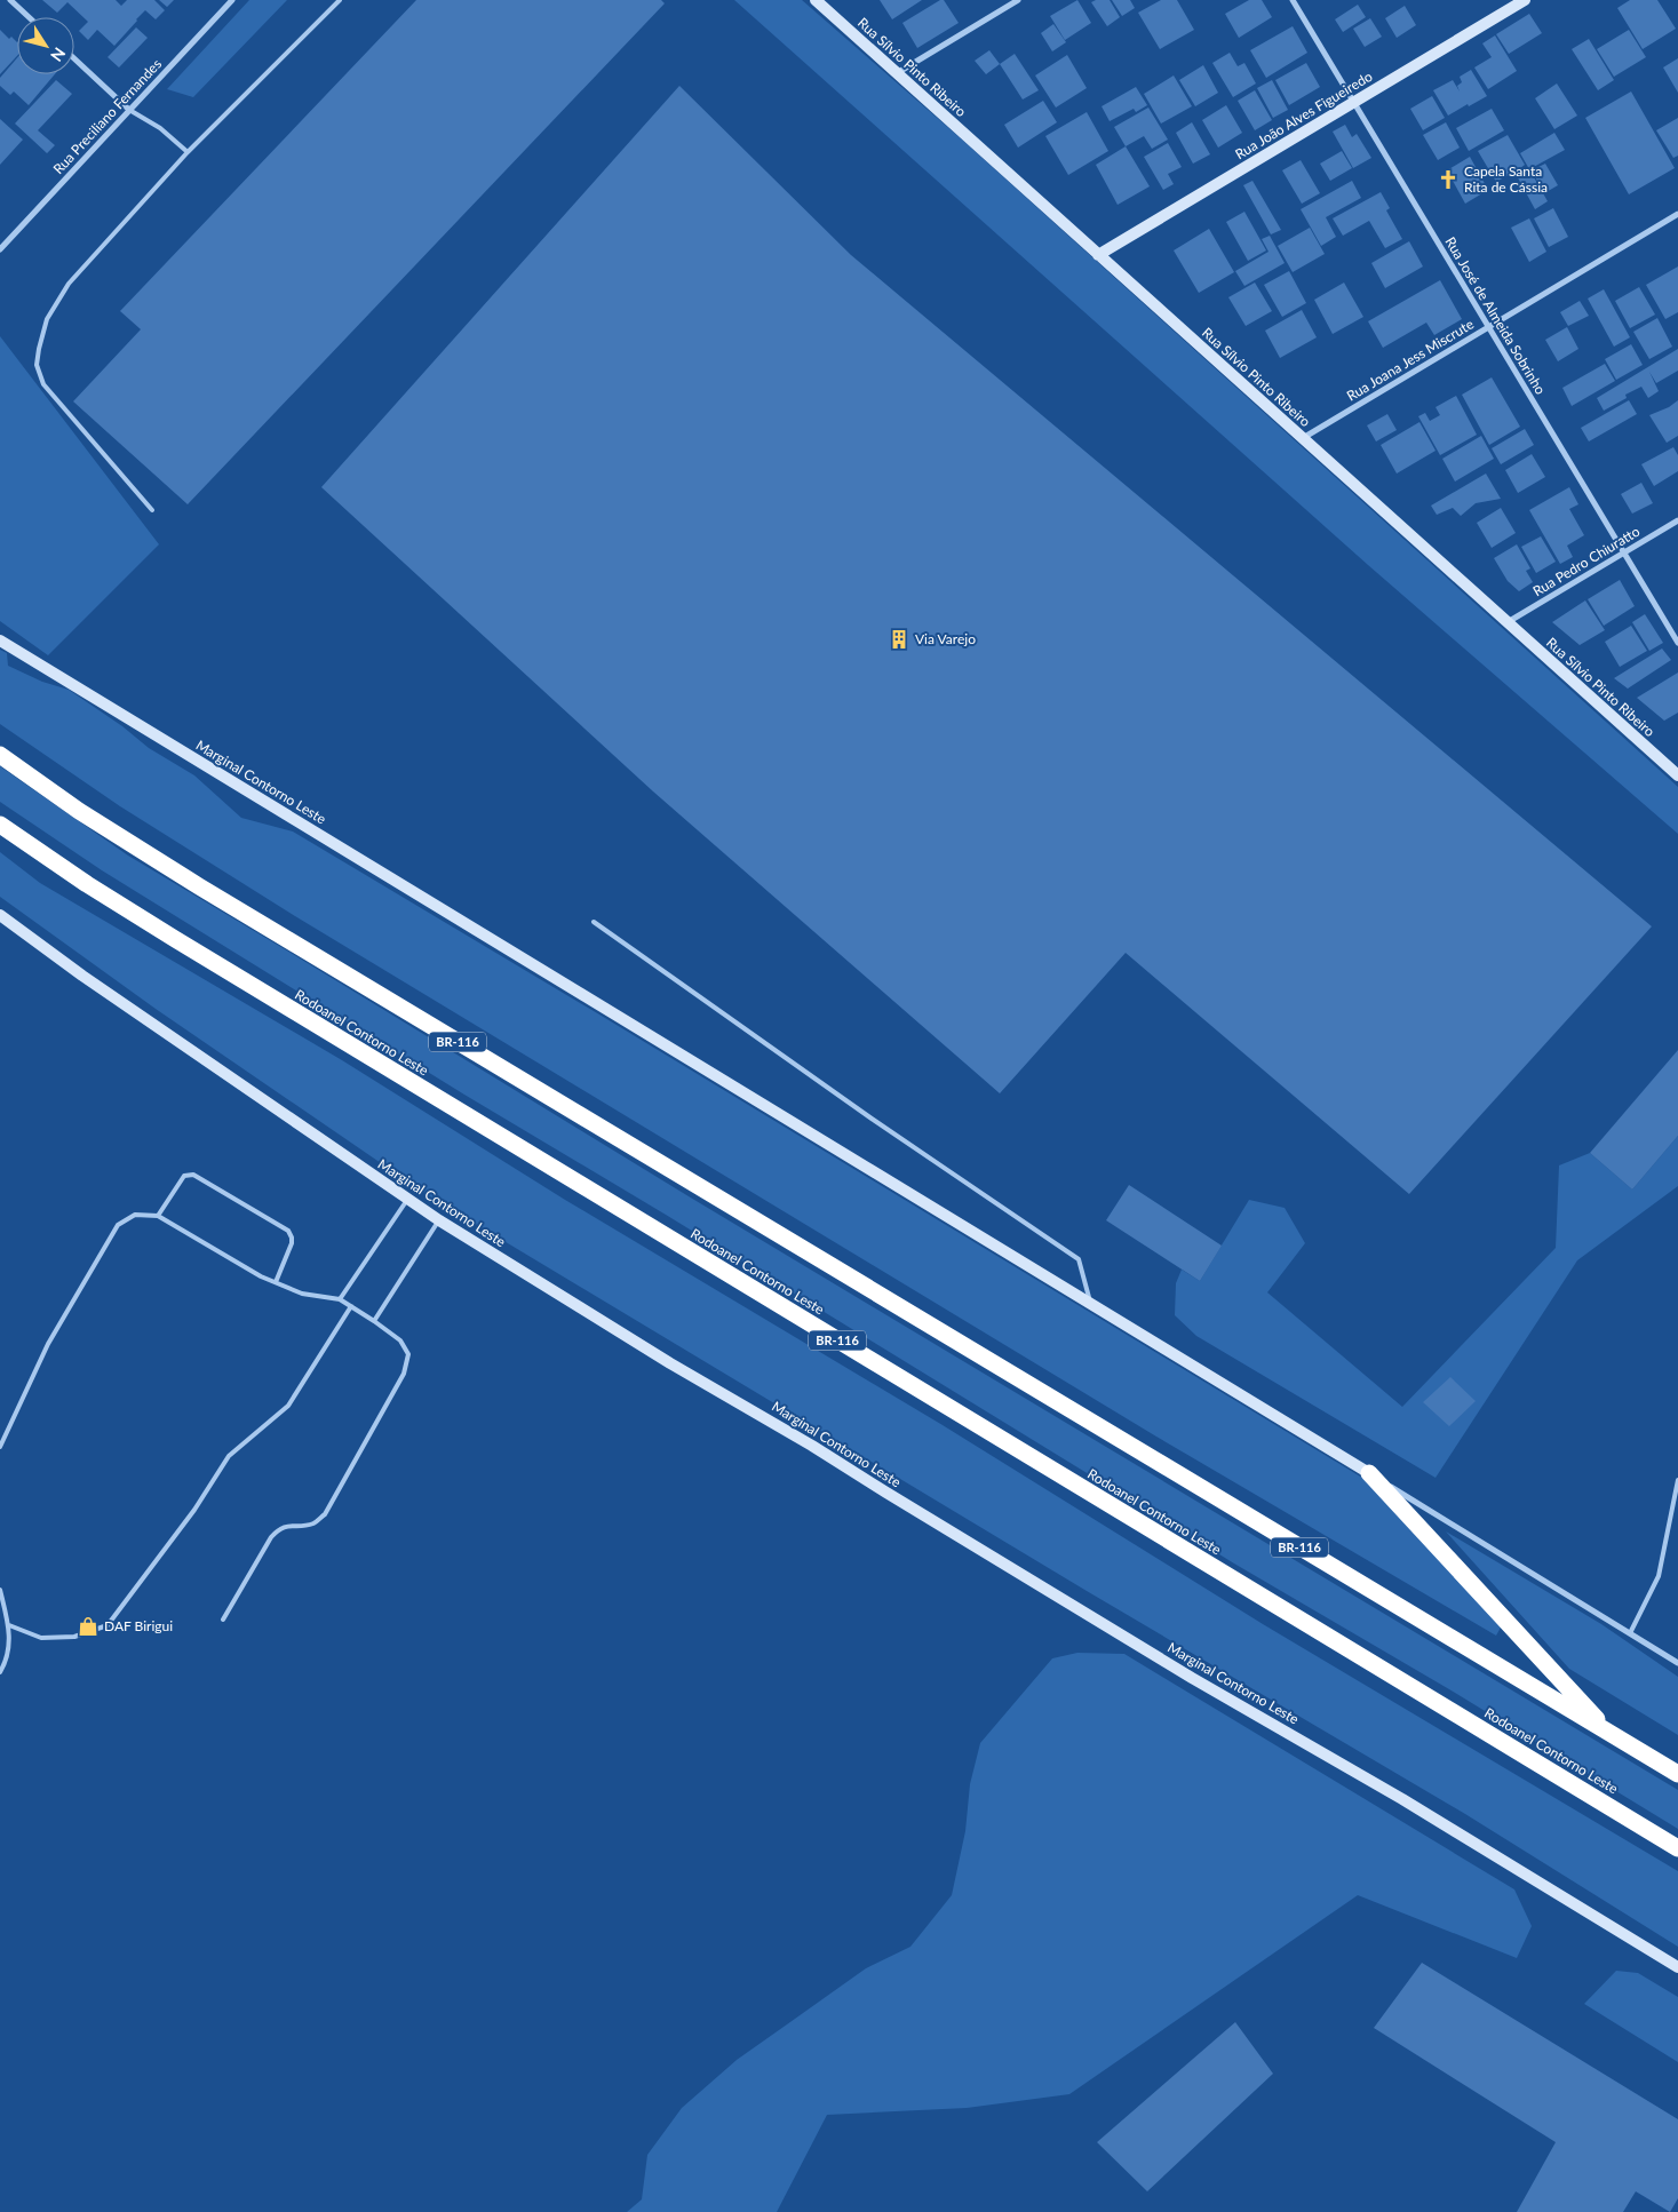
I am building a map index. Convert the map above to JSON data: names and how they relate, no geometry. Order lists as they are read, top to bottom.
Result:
{
  "streets": {
    "highway": ["Rodoanel Contorno Leste", "BR-116"],
    "main road": ["Rua Sílvio Pinto Ribeiro", "Rua João Alves Figueiredo", "Marginal Contorno Leste"],
    "street": [
      "Rua Preciliano Fernandes",
      "Rua José de Almeida Sobrinho",
      "Rua Joana Jess Miscrute",
      "Rua Pedro Chiuratto"
    ]
  },
  "crossings": [
    ["Rua Sílvio Pinto Ribeiro", "Rua João Alves Figueiredo"],
    ["Rua Sílvio Pinto Ribeiro", "Rua Joana Jess Miscrute"],
    ["Rua Sílvio Pinto Ribeiro", "Rua Pedro Chiuratto"],
    ["Rua João Alves Figueiredo", "Rua José de Almeida Sobrinho"],
    ["Rua José de Almeida Sobrinho", "Rua Joana Jess Miscrute"],
    ["Rua José de Almeida Sobrinho", "Rua Pedro Chiuratto"]
  ],
  "places": {
    "church": ["Capela Santa Rita de Cássia"],
    "building": ["Via Varejo"],
    "shop": ["DAF Birigui"]
  },
  "north": "bottom right"
}
